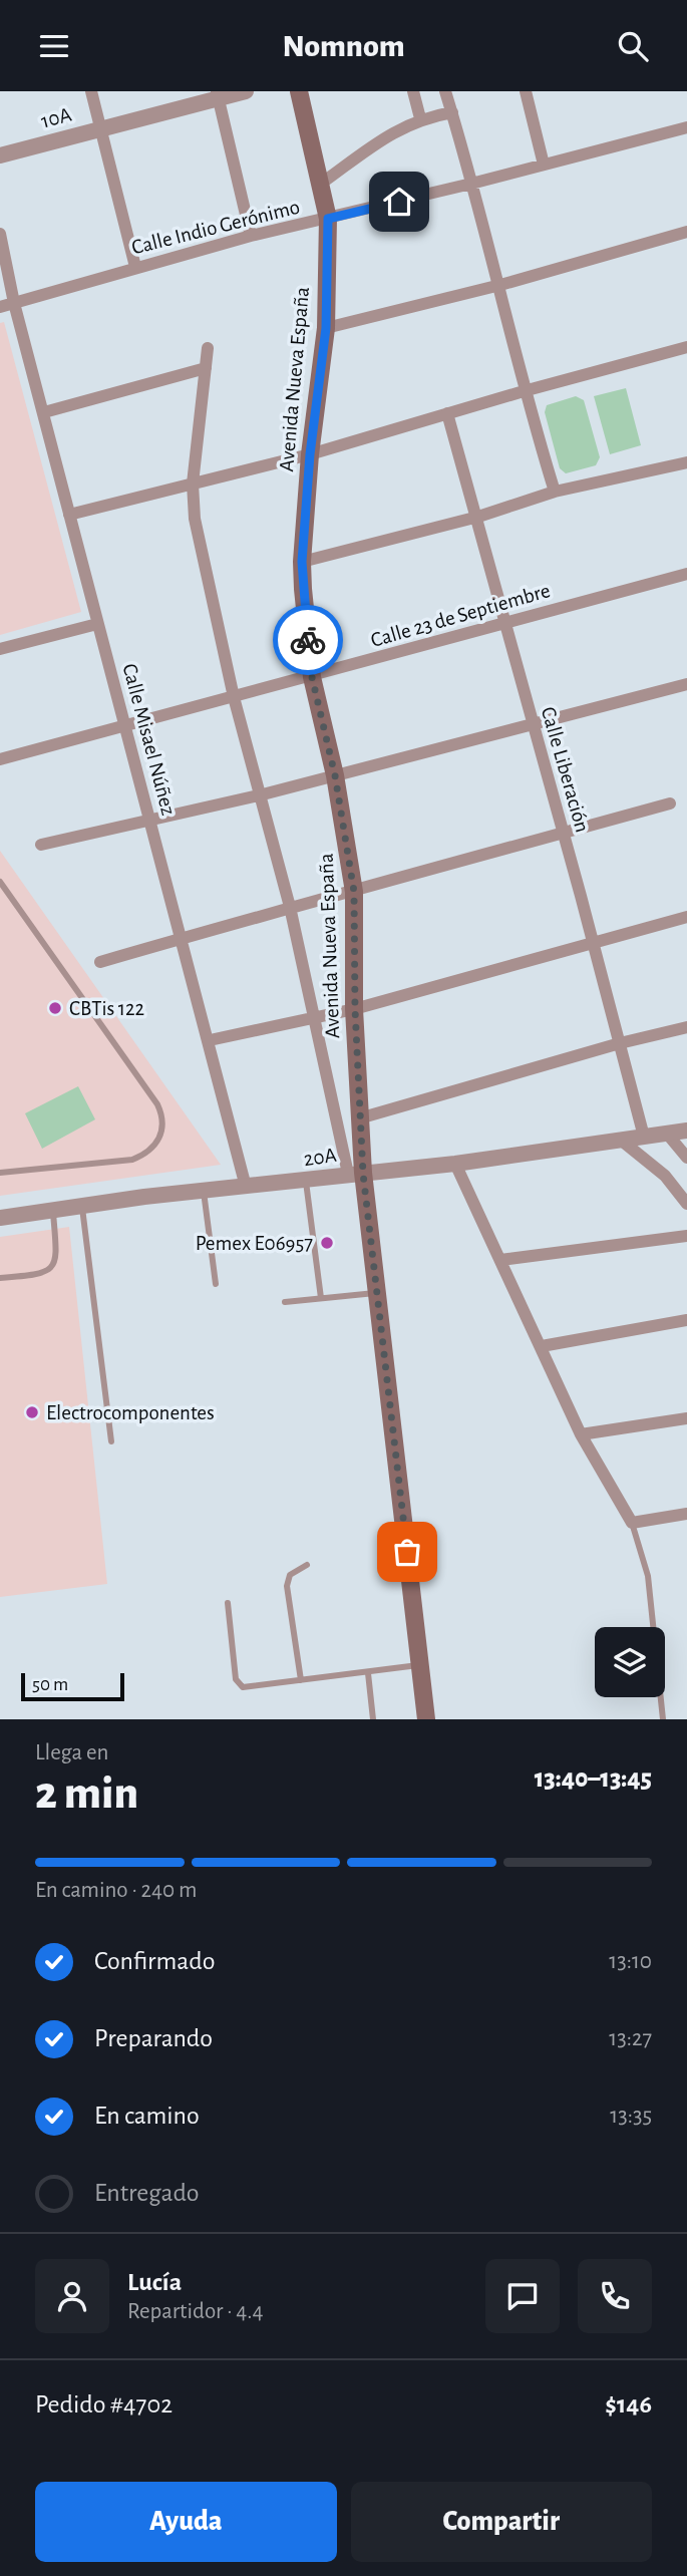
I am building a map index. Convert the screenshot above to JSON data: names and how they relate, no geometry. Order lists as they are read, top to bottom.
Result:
{
  "streets": {
    "main road": ["Avenida Nueva España"],
    "street": [
      "10A",
      "Calle Indio Gerónimo",
      "Calle 23 de Septiembre",
      "Calle Misael Núñez",
      "Calle Liberación",
      "20A"
    ]
  },
  "crossings": [
    ["Calle Indio Gerónimo", "Avenida Nueva España"],
    ["Calle Indio Gerónimo", "Calle Misael Núñez"],
    ["Avenida Nueva España", "Calle 23 de Septiembre"],
    ["Avenida Nueva España", "20A"],
    ["Calle 23 de Septiembre", "Calle Misael Núñez"],
    ["Calle 23 de Septiembre", "Calle Liberación"],
    ["Calle Misael Núñez", "20A"],
    ["Calle Liberación", "20A"]
  ],
  "places": ["CBTis 122", "Pemex E06957", "Electrocomponentes"],
  "scale_bar": "50 m",
  "page": {
    "header": "Nomnom",
    "scale": "50 m",
    "heading": ["2 min", "Llega en", "13:40–13:45"],
    "panel": [
      "Lucía",
      "Repartidor · 4.4",
      "Pedido #4702",
      "$146"
    ],
    "bar": "En camino · 240 m",
    "list": [
      ["Confirmado", "13:10"],
      ["Preparando", "13:27"],
      ["En camino", "13:35"],
      "Entregado"
    ],
    "buttons": ["Ayuda", "Compartir"]
  }
}
